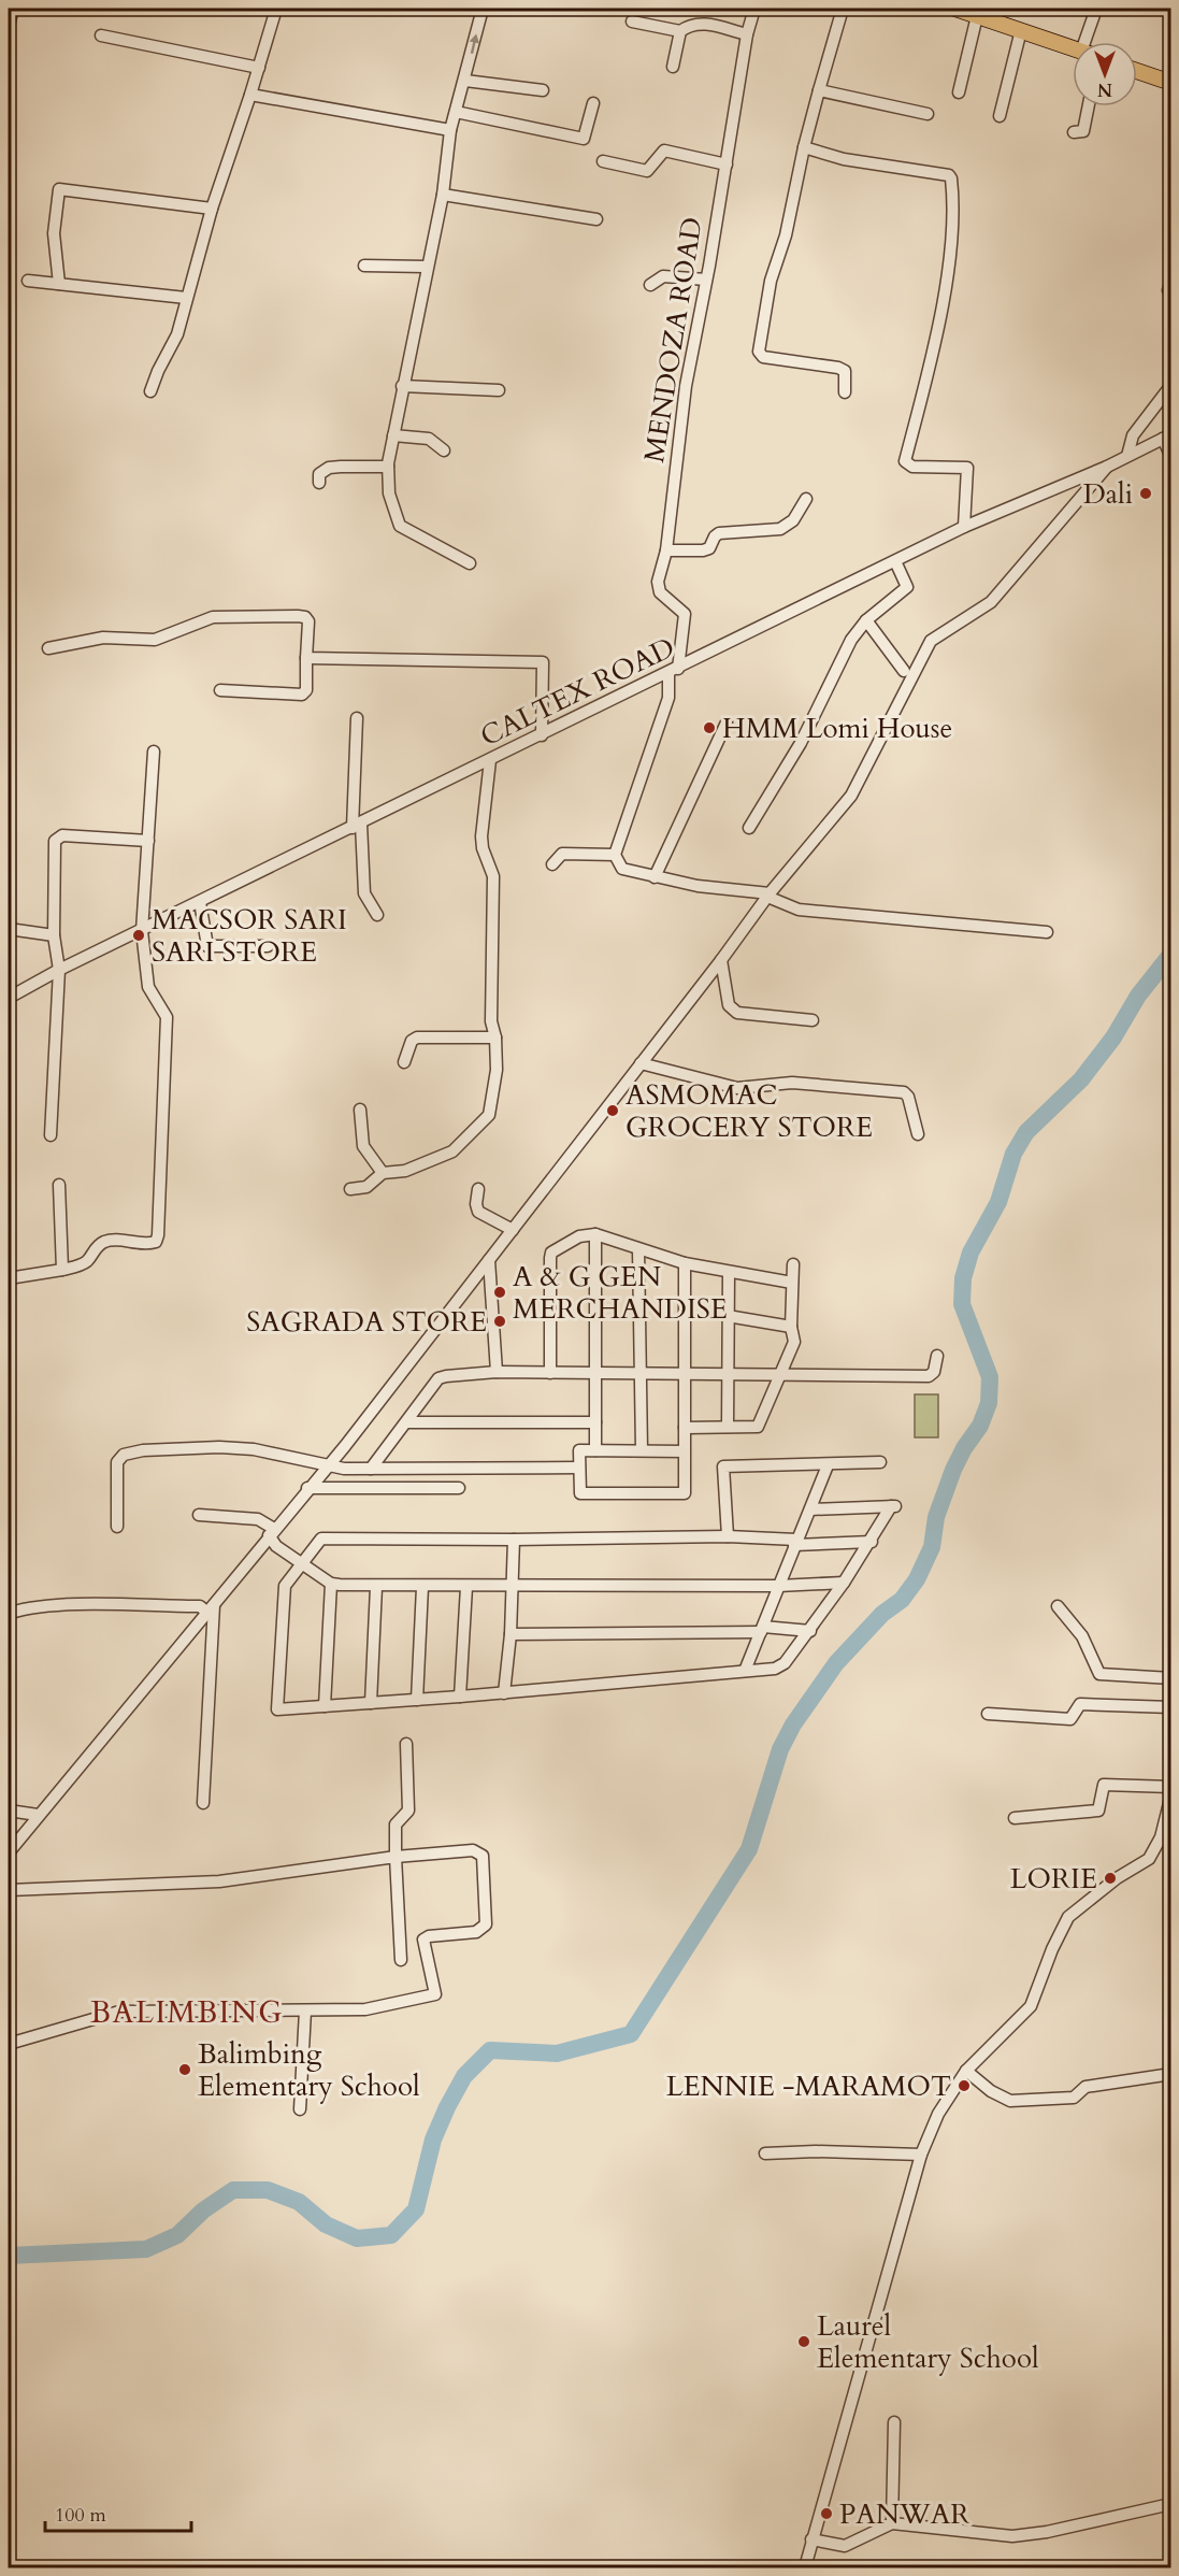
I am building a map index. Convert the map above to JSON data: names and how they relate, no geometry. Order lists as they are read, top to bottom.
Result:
{
  "streets": {
    "street": ["MENDOZA ROAD", "CALTEX ROAD"]
  },
  "crossings": [
    ["MENDOZA ROAD", "CALTEX ROAD"]
  ],
  "districts": ["BALIMBING"],
  "places": [
    "Dali",
    "HMM Lomi House",
    "MACSOR SARI SARI STORE",
    "ASMOMAC GROCERY STORE",
    "A & G GEN MERCHANDISE",
    "SAGRADA STORE",
    "LORIE",
    "Balimbing Elementary School",
    "LENNIE -MARAMOT",
    "Laurel Elementary School",
    "PANWAR"
  ],
  "scale_bar": "100 m",
  "north": "bottom"
}
